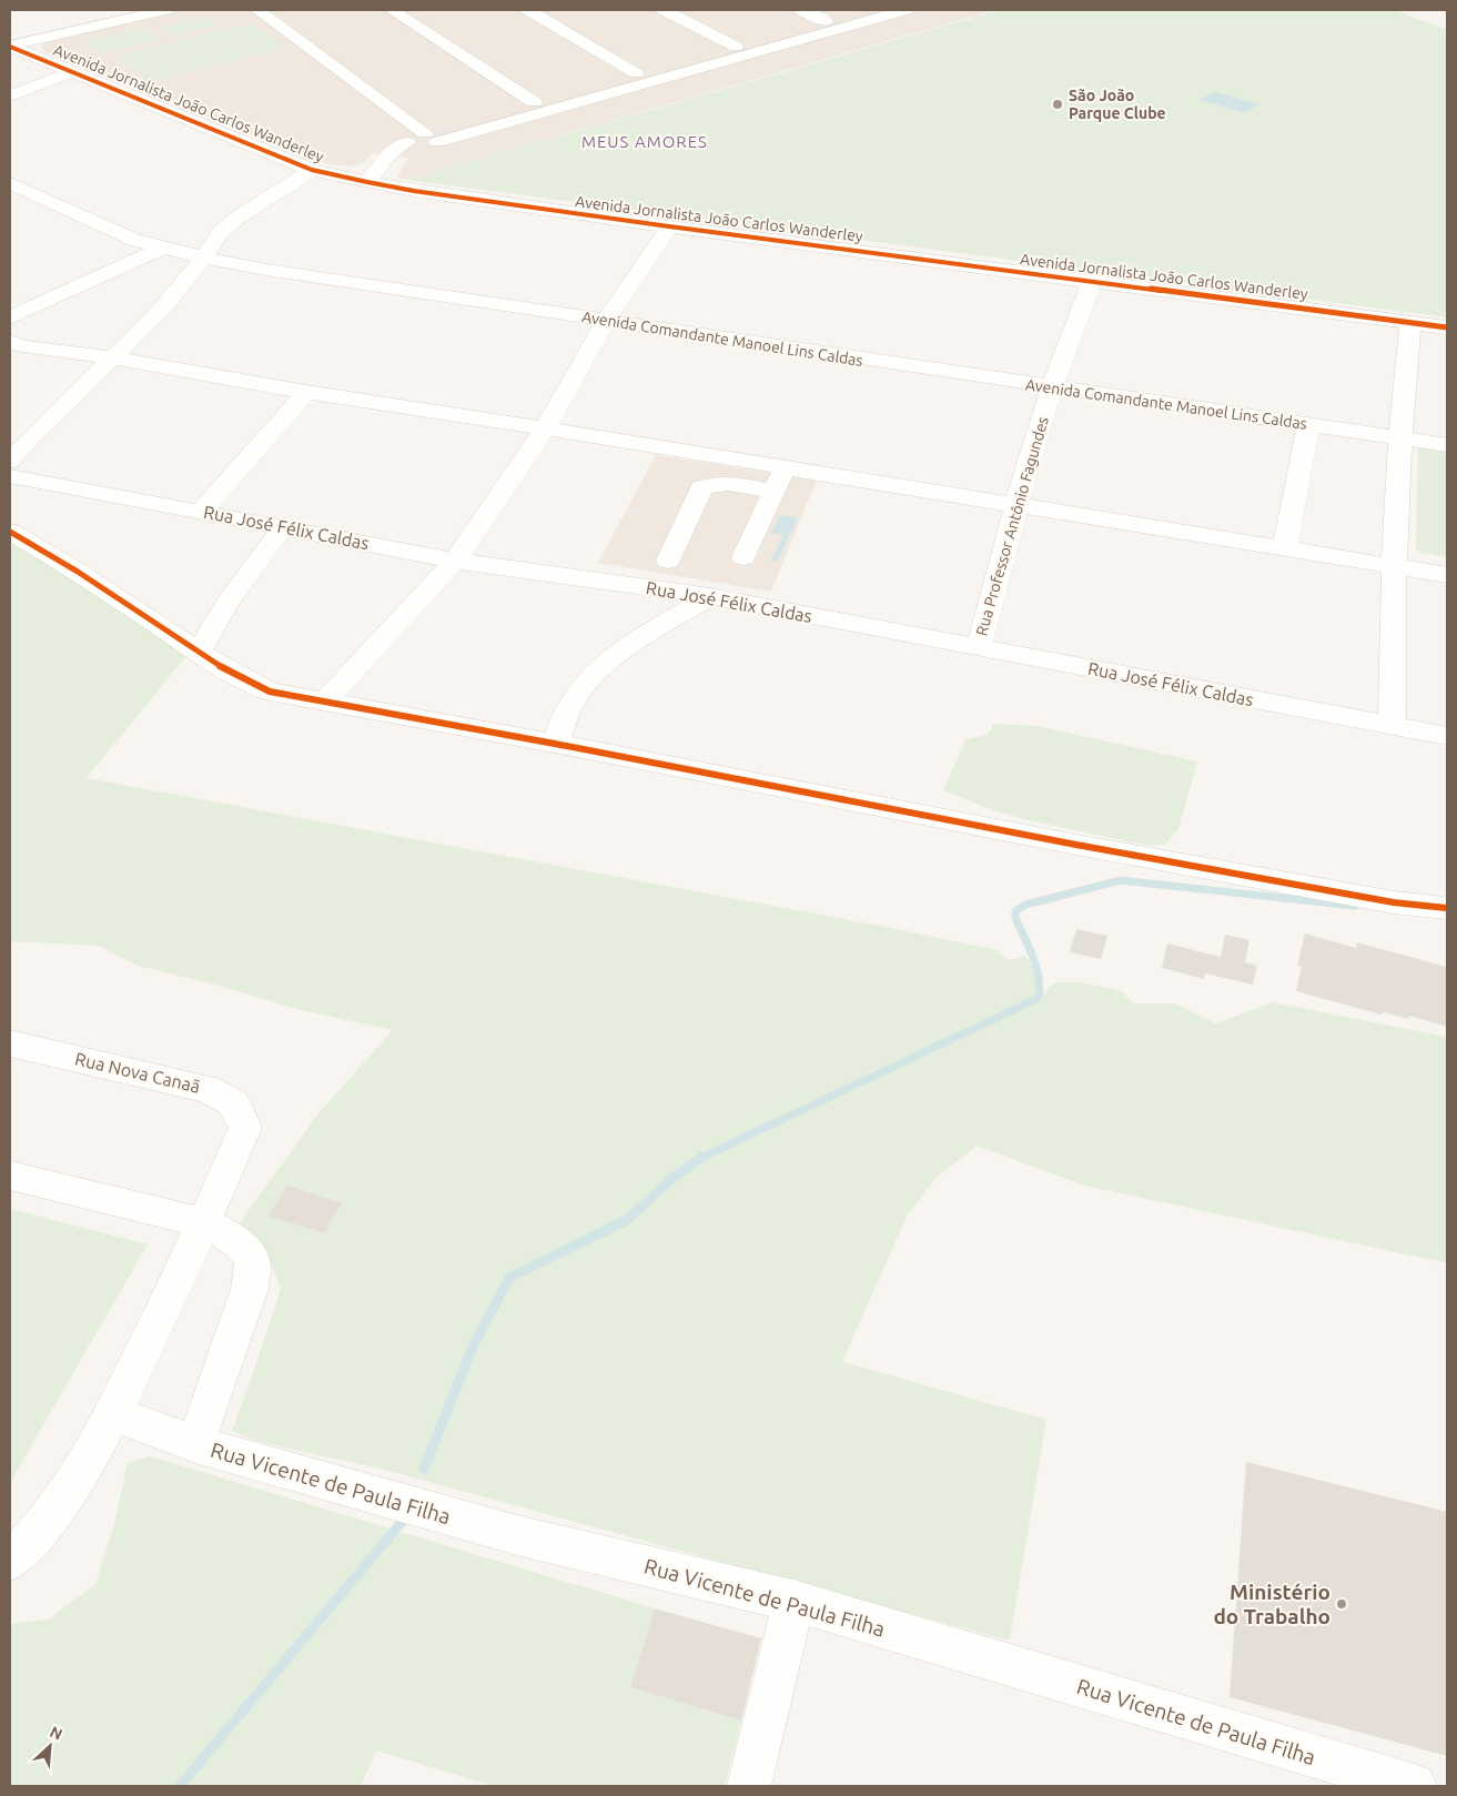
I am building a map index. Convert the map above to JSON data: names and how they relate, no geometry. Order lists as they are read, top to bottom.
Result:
{
  "streets": {
    "street": [
      "Avenida Jornalista João Carlos Wanderley",
      "Avenida Comandante Manoel Lins Caldas",
      "Rua Professor Antônio Fagundes",
      "Rua José Félix Caldas",
      "Rua Nova Canaã",
      "Rua Vicente de Paula Filha"
    ]
  },
  "crossings": [
    ["Avenida Jornalista João Carlos Wanderley", "Rua Professor Antônio Fagundes"],
    ["Avenida Comandante Manoel Lins Caldas", "Rua Professor Antônio Fagundes"],
    ["Rua Professor Antônio Fagundes", "Rua José Félix Caldas"]
  ],
  "districts": ["MEUS AMORES"],
  "places": ["São João Parque Clube", "Ministério do Trabalho"],
  "north": "top right"
}
